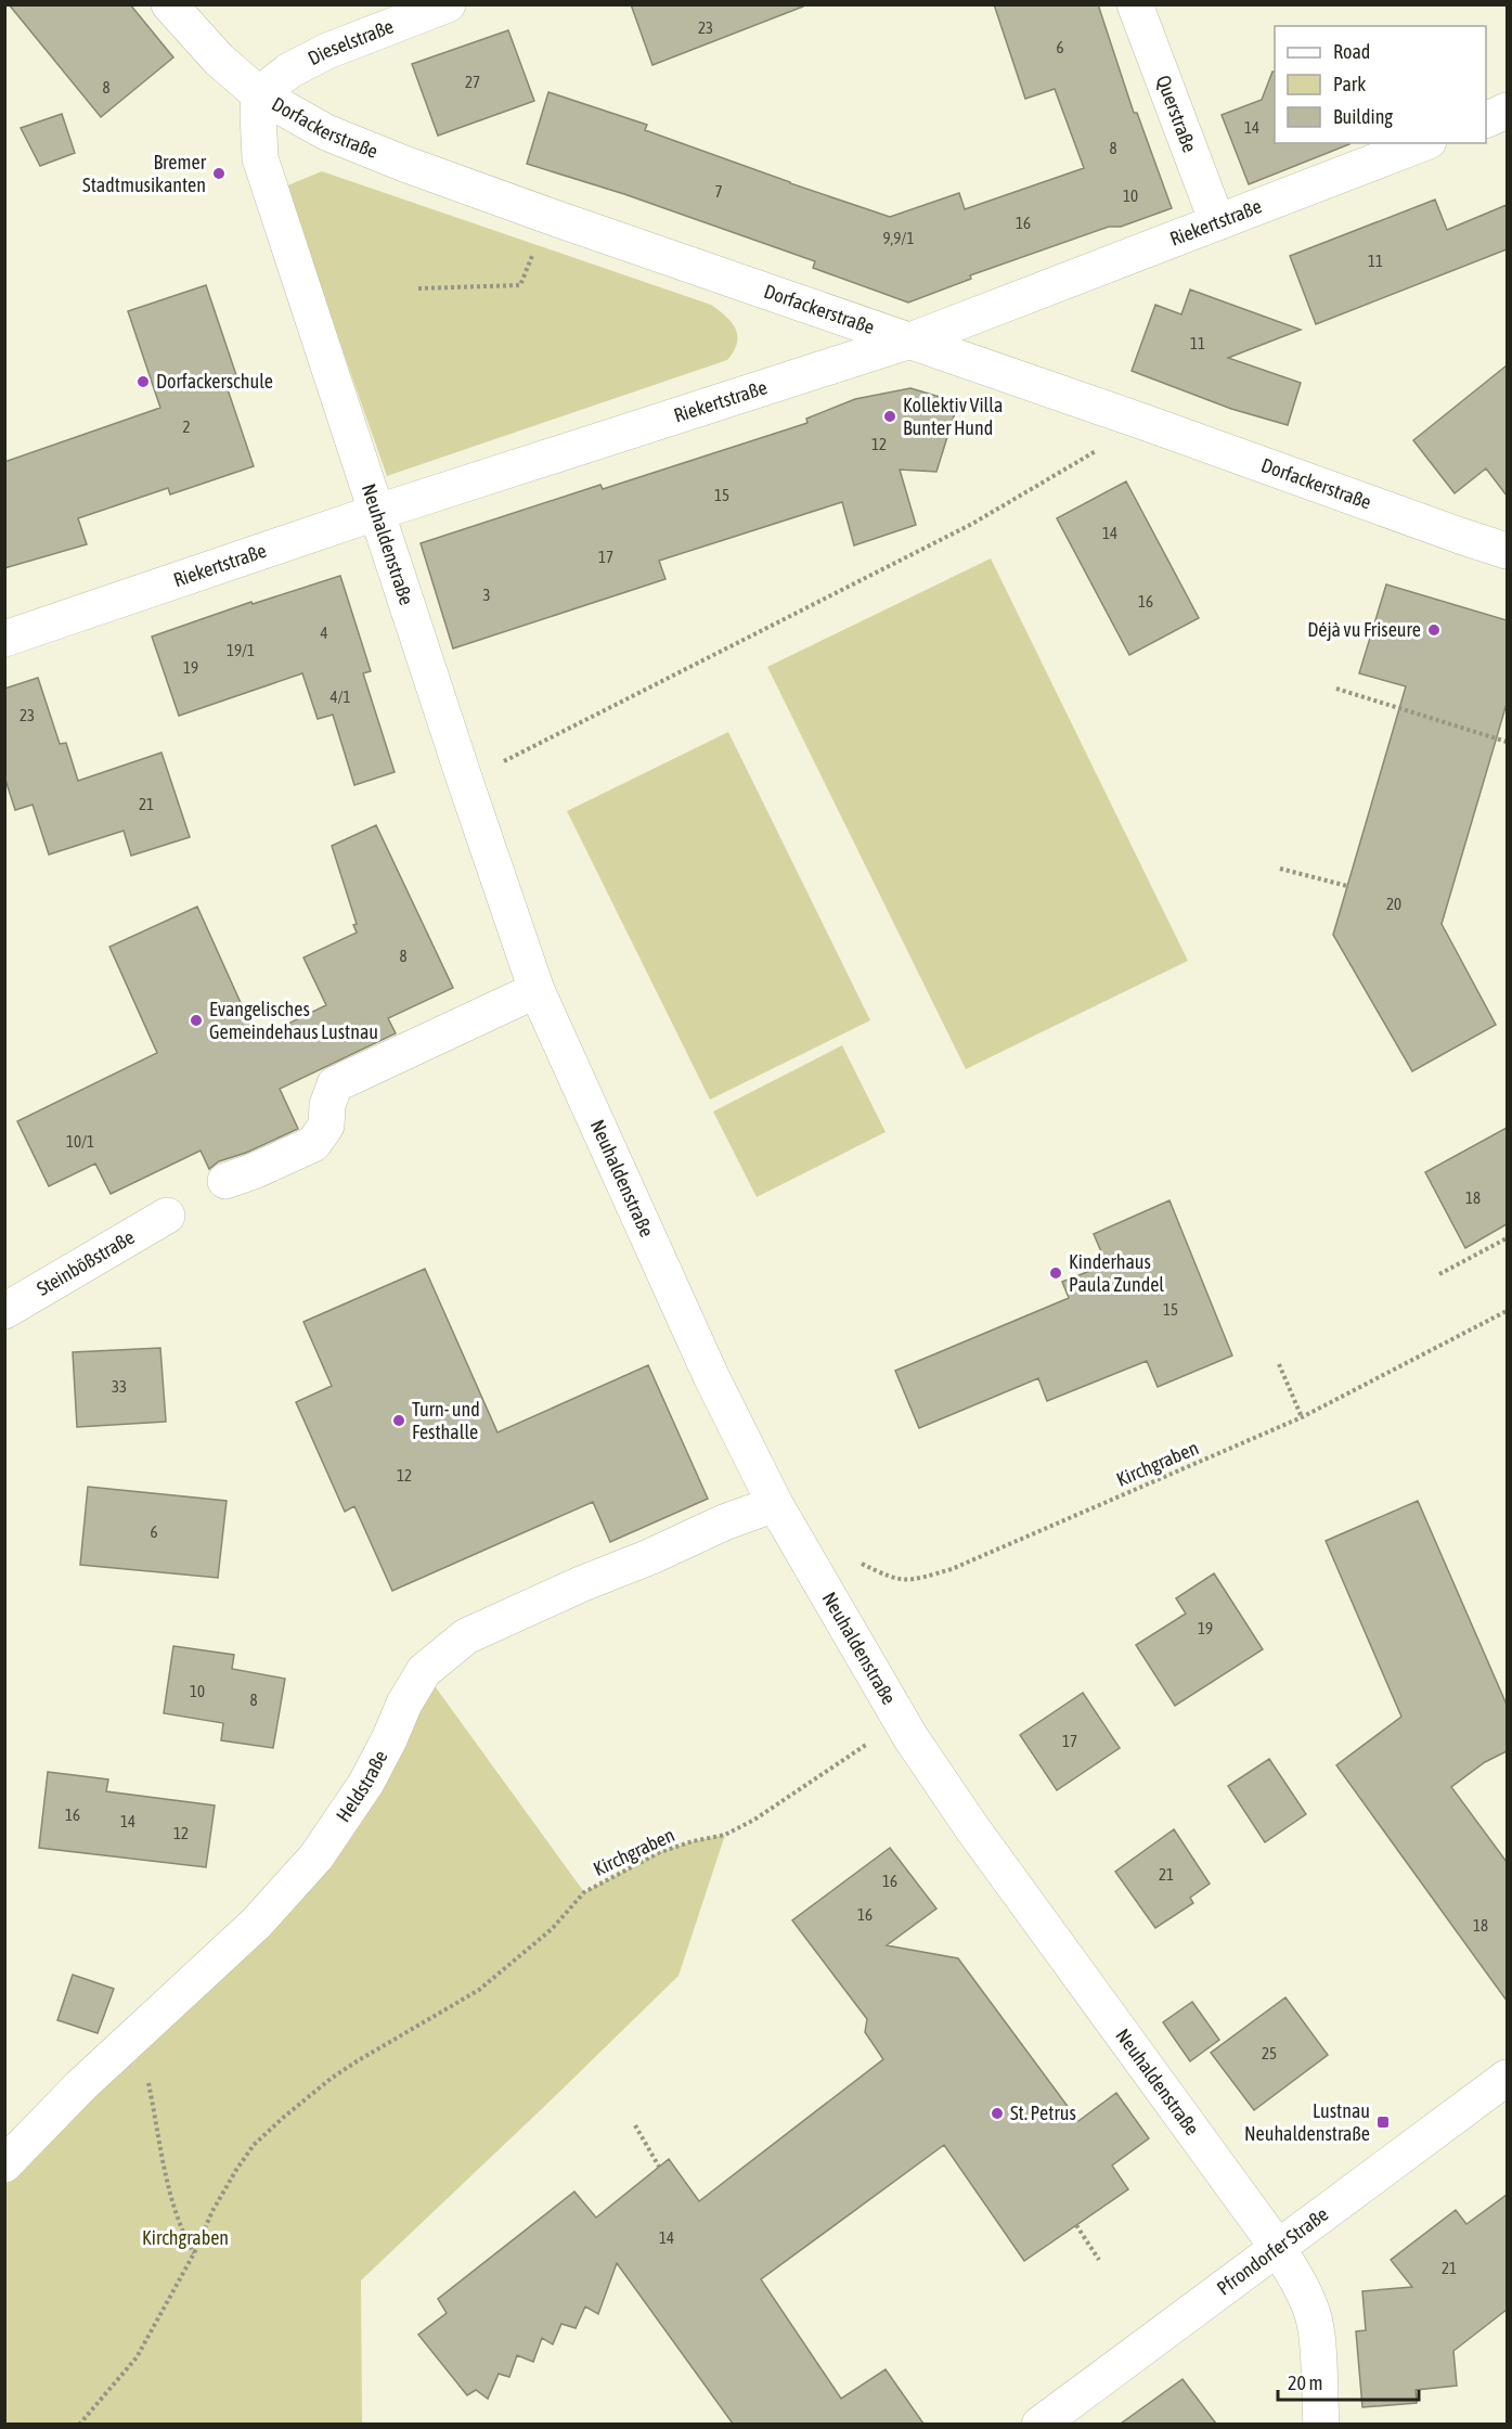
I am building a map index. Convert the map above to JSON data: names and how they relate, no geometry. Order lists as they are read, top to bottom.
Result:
{
  "streets": {
    "street": [
      "Dieselstraße",
      "Querstraße",
      "Dorfackerstraße",
      "Riekertstraße",
      "Neuhaldenstraße",
      "Steinbößstraße",
      "Heldstraße",
      "Pfrondorfer Straße"
    ],
    "path": ["Kirchgraben"]
  },
  "crossings": [
    ["Dieselstraße", "Dorfackerstraße"],
    ["Dieselstraße", "Neuhaldenstraße"],
    ["Querstraße", "Riekertstraße"],
    ["Dorfackerstraße", "Riekertstraße"],
    ["Dorfackerstraße", "Neuhaldenstraße"],
    ["Riekertstraße", "Neuhaldenstraße"],
    ["Neuhaldenstraße", "Kirchgraben"],
    ["Neuhaldenstraße", "Heldstraße"],
    ["Neuhaldenstraße", "Pfrondorfer Straße"]
  ],
  "parks": ["Kirchgraben"],
  "places": {
    "other": [
      "Bremer Stadtmusikanten",
      "Dorfackerschule",
      "Kollektiv Villa Bunter Hund",
      "Déjà vu Friseure",
      "Evangelisches Gemeindehaus Lustnau",
      "Kinderhaus Paula Zundel",
      "Turn- und Festhalle",
      "St. Petrus"
    ],
    "transit": ["Lustnau Neuhaldenstraße"]
  },
  "house_numbers": [
    "23",
    "6",
    "27",
    "8",
    "14",
    "8",
    "7",
    "10",
    "16",
    "9,9/1",
    "11",
    "11",
    "2",
    "12",
    "15",
    "14",
    "17",
    "3",
    "16",
    "4",
    "19/1",
    "19",
    "4/1",
    "23",
    "21",
    "20",
    "8",
    "10/1",
    "18",
    "15",
    "33",
    "12",
    "6",
    "19",
    "10",
    "8",
    "17",
    "16",
    "14",
    "12",
    "21",
    "16",
    "16",
    "18",
    "25",
    "14",
    "21"
  ],
  "legend": ["Road", "Park", "Building"],
  "scale_bar": "20 m"
}
